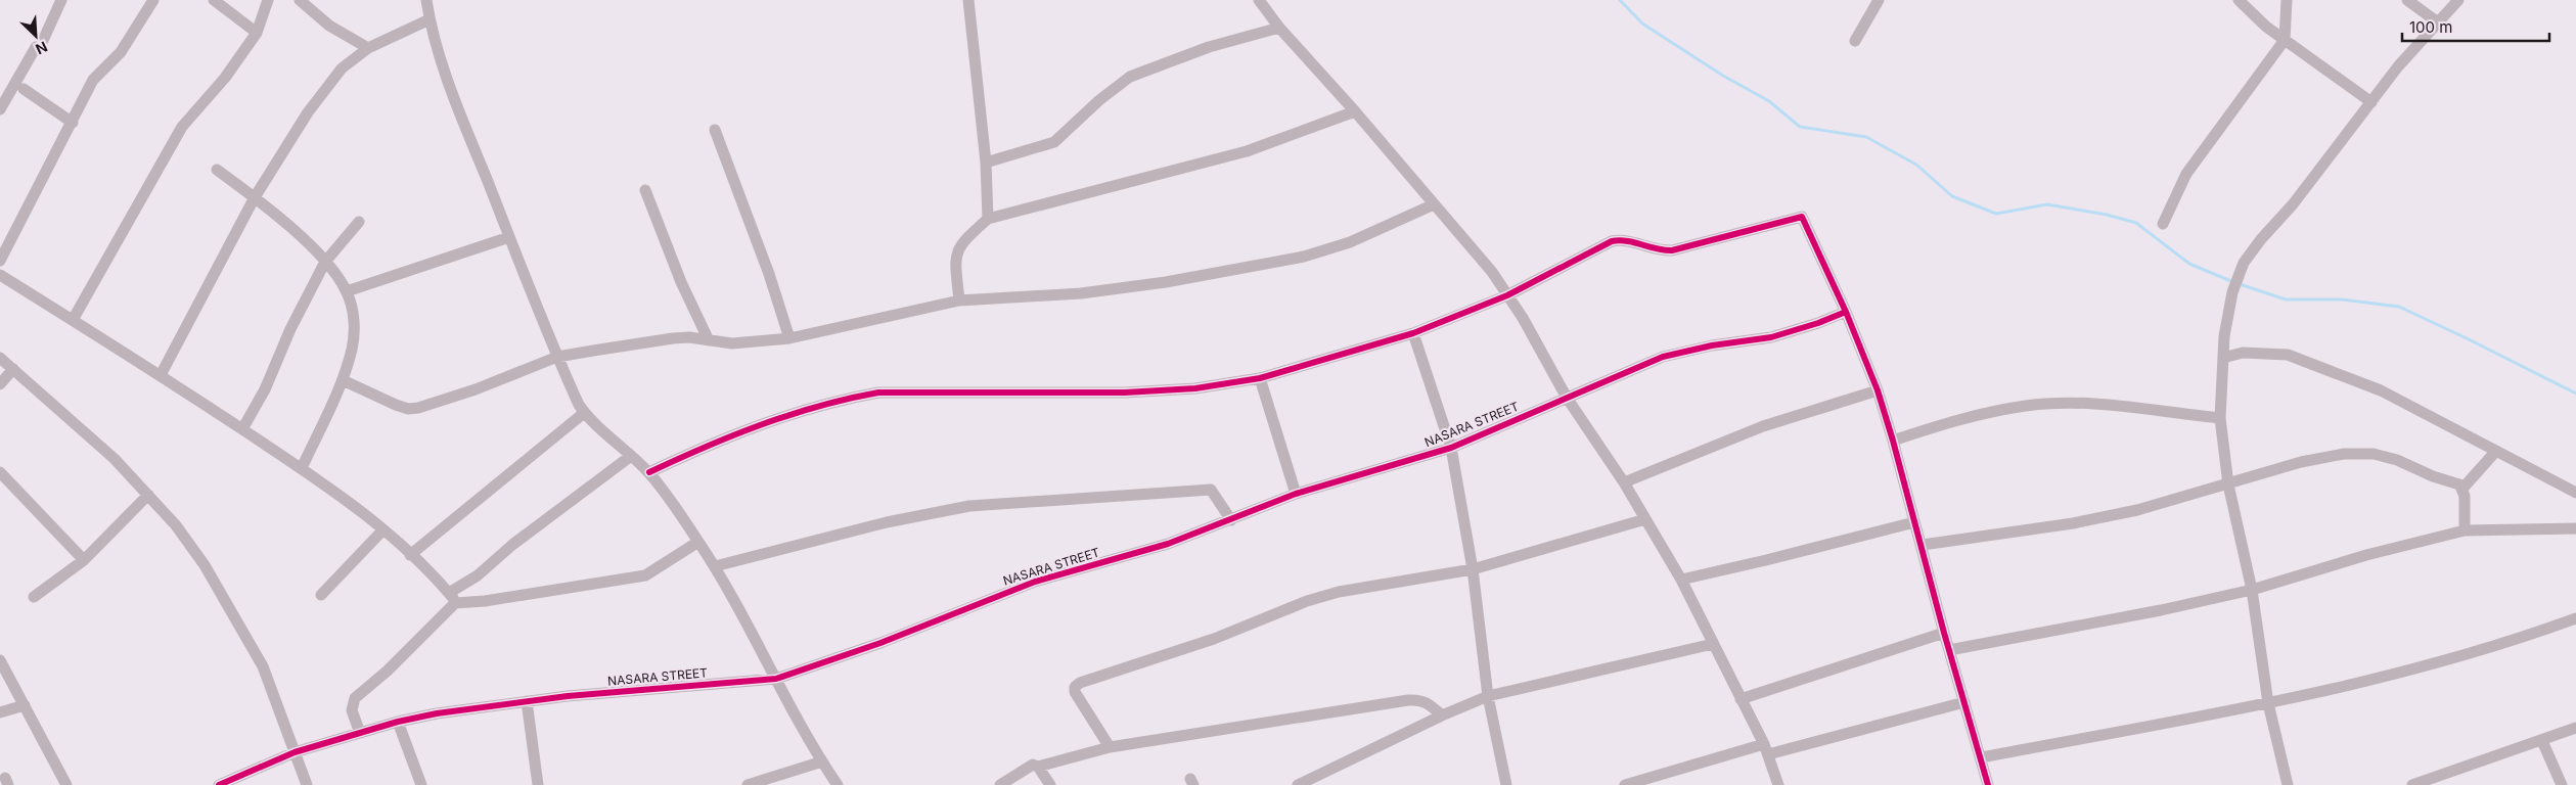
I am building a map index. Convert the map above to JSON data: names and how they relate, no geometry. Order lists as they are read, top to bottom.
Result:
{
  "streets": {
    "street": ["NASARA STREET"]
  },
  "scale_bar": "100 m",
  "north": "bottom right"
}
